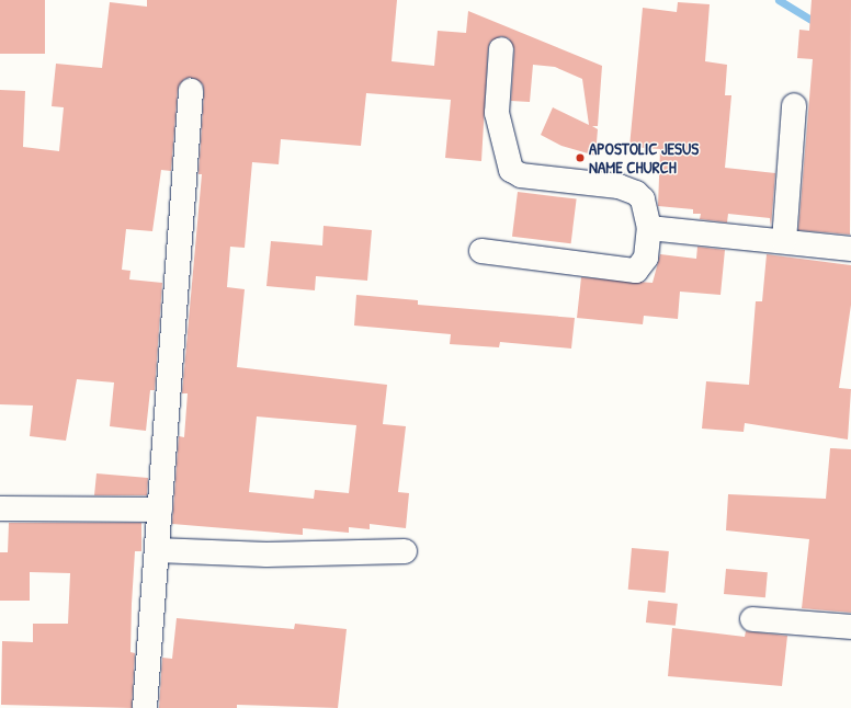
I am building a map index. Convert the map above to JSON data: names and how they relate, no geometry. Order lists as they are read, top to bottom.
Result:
{
  "places": ["APOSTOLIC JESUS NAME CHURCH"]
}
